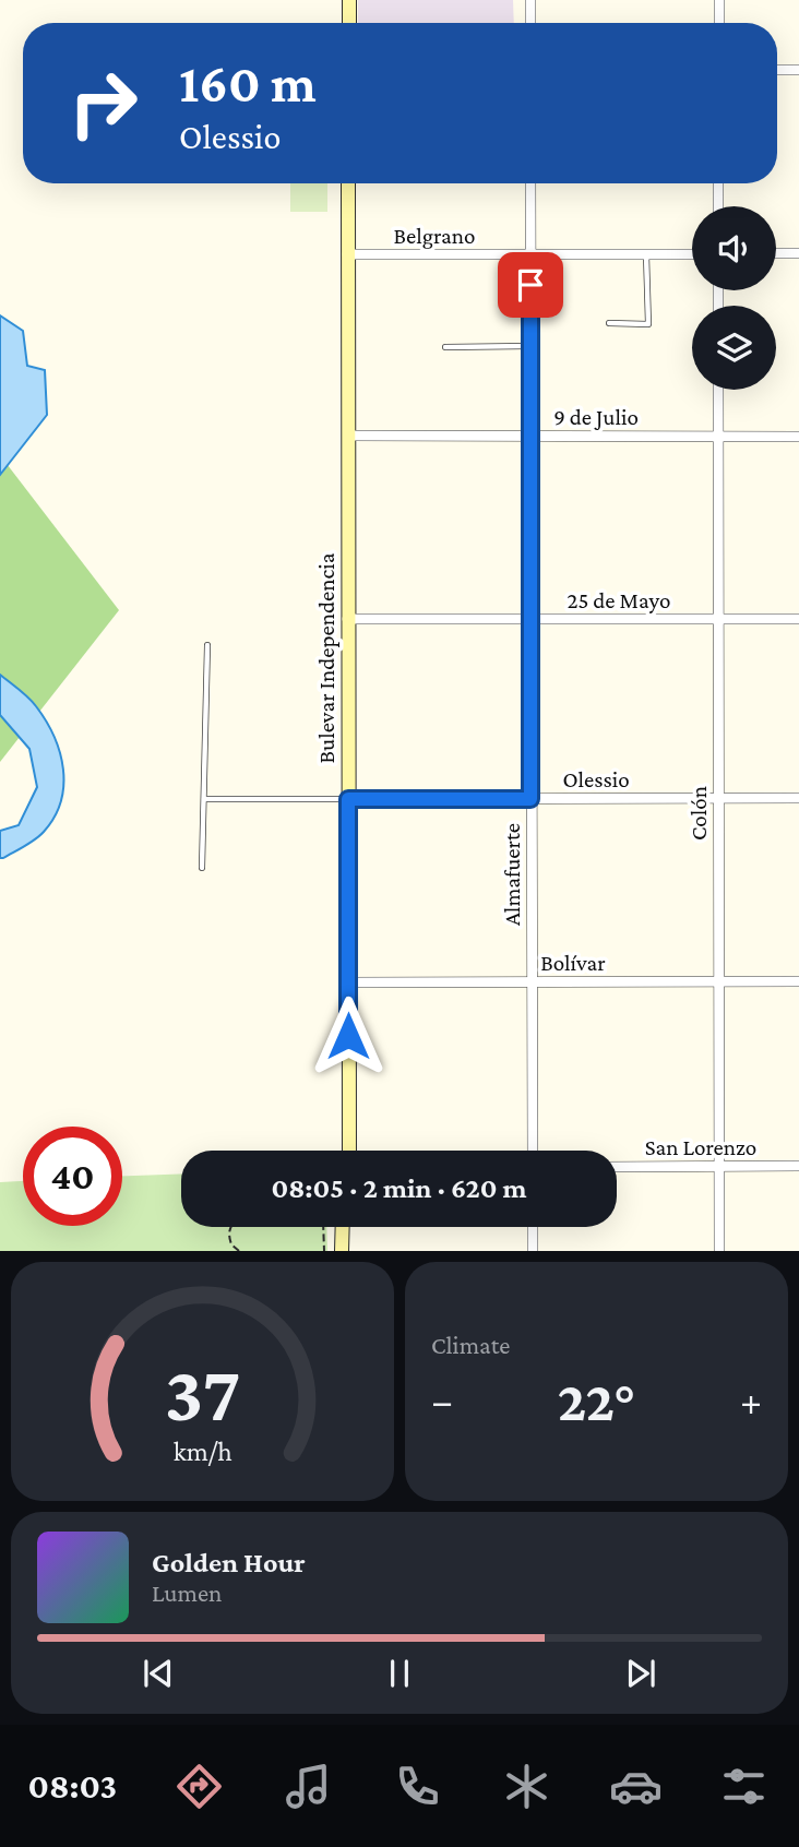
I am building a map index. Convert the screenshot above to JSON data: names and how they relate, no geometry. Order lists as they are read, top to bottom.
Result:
{
  "streets": {
    "street": [
      "Belgrano",
      "9 de Julio",
      "25 de Mayo",
      "Bulevar Independencia",
      "Olessio",
      "Colón",
      "Almafuerte",
      "Bolívar",
      "San Lorenzo"
    ]
  },
  "crossings": [
    ["Belgrano", "Bulevar Independencia"],
    ["Belgrano", "Almafuerte"],
    ["9 de Julio", "Bulevar Independencia"],
    ["9 de Julio", "Colón"],
    ["9 de Julio", "Almafuerte"],
    ["25 de Mayo", "Bulevar Independencia"],
    ["25 de Mayo", "Colón"],
    ["25 de Mayo", "Almafuerte"],
    ["Bulevar Independencia", "Olessio"],
    ["Bulevar Independencia", "Bolívar"],
    ["Olessio", "Colón"],
    ["Olessio", "Almafuerte"],
    ["Colón", "Bolívar"],
    ["Colón", "San Lorenzo"],
    ["Almafuerte", "Bolívar"]
  ],
  "page": {
    "turn": ["160 m", "Olessio"],
    "limit": "40",
    "trip": "08:05 · 2 min · 620 m",
    "tile": "Climate",
    "heat": ["−", "22°", "+"],
    "song": ["Golden Hour", "Lumen"],
    "tabs": "08:03",
    "gauge": ["37", "km/h"]
  }
}
